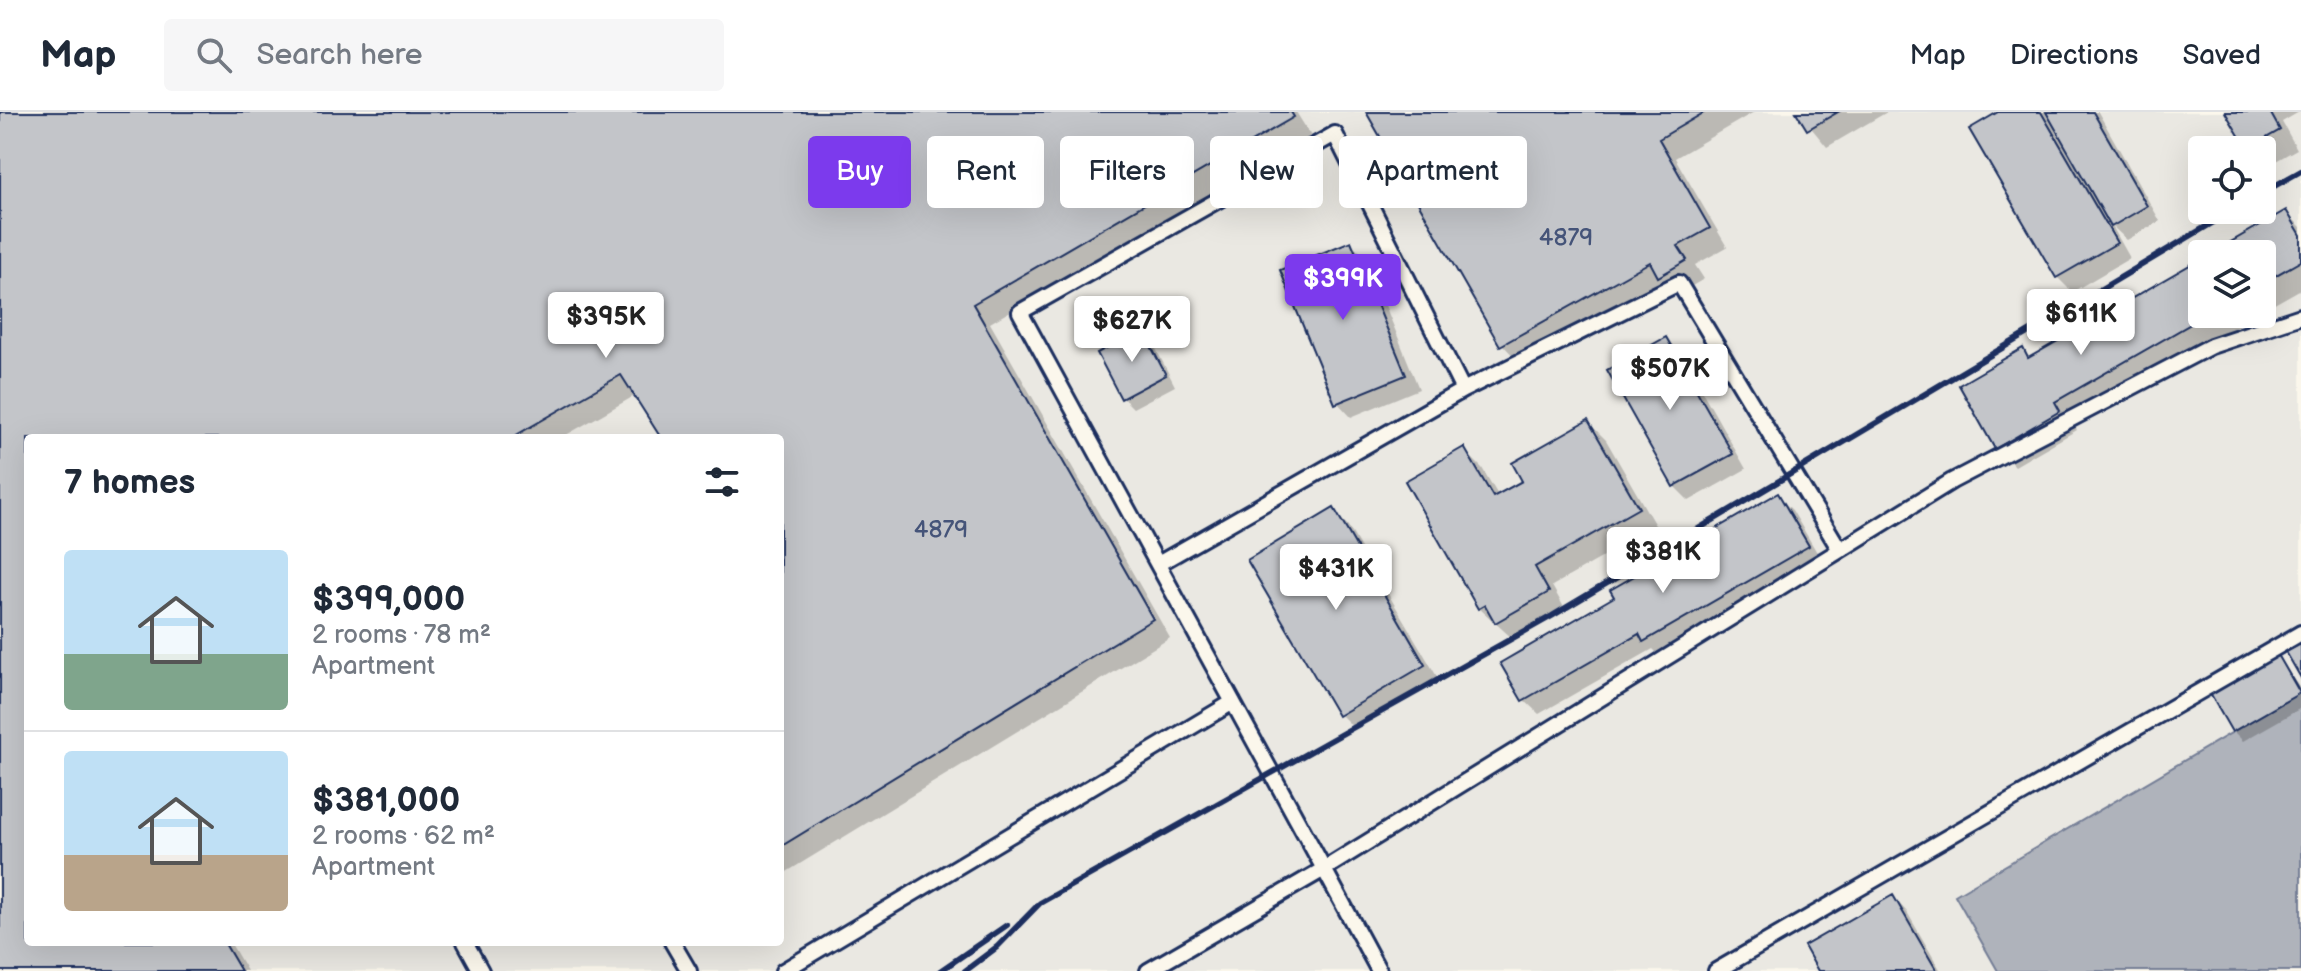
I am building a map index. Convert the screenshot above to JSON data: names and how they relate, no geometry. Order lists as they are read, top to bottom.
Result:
{
  "house_numbers": ["4879", "4879"],
  "page": {
    "header": "Map",
    "search": "Search here",
    "nav": ["Map", "Directions", "Saved"],
    "chip": [
      "Buy",
      "Rent",
      "Filters",
      "New",
      "Apartment"
    ],
    "price": [
      "$399K",
      "$611K",
      "$395K",
      "$627K",
      "$507K",
      "$381K",
      "$431K"
    ],
    "heading": "7 homes",
    "list": [
      {
        "name": "$399,000",
        "note": "2 rooms · 78 m² · Apartment"
      },
      {
        "name": "$381,000",
        "note": "2 rooms · 62 m² · Apartment"
      }
    ]
  }
}
